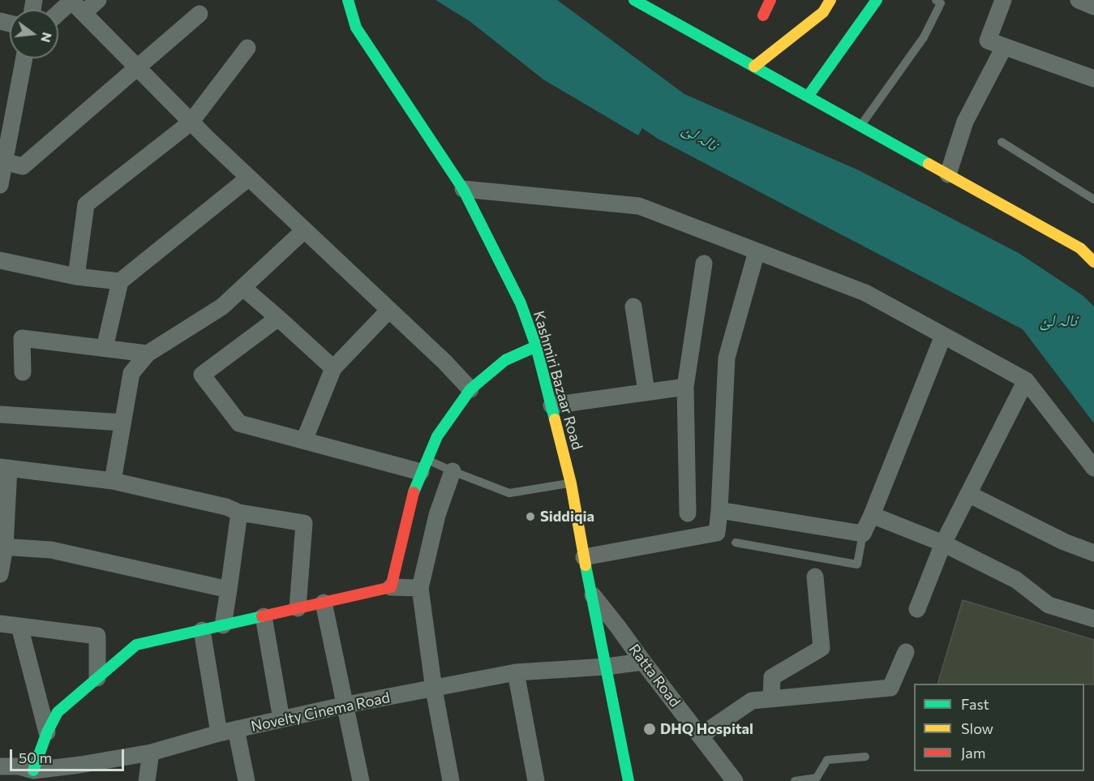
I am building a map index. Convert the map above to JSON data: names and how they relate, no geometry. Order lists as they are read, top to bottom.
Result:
{
  "streets": {
    "street": ["Kashmiri Bazaar Road", "Ratta Road", "Novelty Cinema Road"]
  },
  "crossings": [
    ["Kashmiri Bazaar Road", "Ratta Road"],
    ["Kashmiri Bazaar Road", "Novelty Cinema Road"],
    ["Ratta Road", "Novelty Cinema Road"]
  ],
  "water": ["نالہ لئ"],
  "places": ["Siddiqia", "DHQ Hospital"],
  "legend": ["Fast", "Slow", "Jam"],
  "scale_bar": "50 m",
  "north": "right"
}
